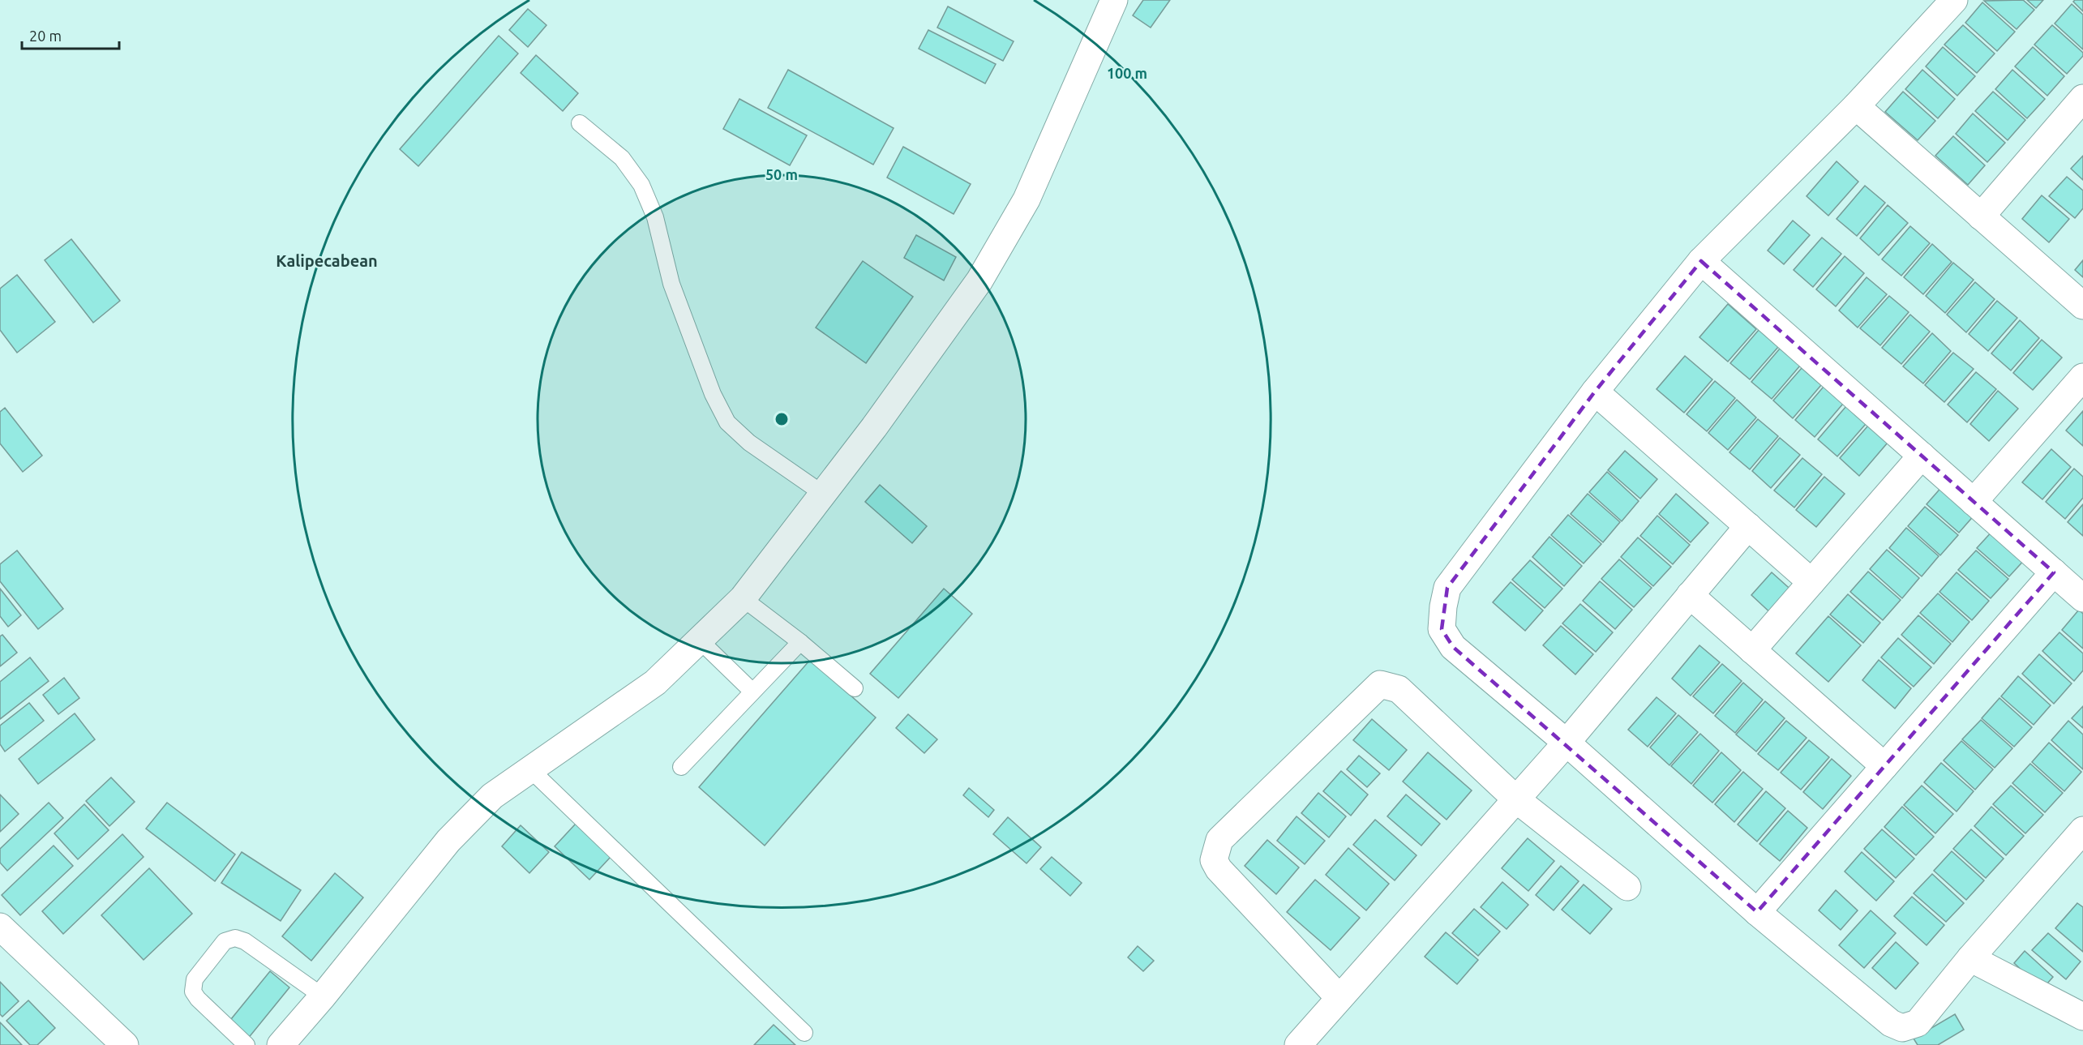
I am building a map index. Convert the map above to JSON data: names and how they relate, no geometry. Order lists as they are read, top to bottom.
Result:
{
  "districts": ["Kalipecabean"],
  "scale_bar": "20 m",
  "rings": ["100 m", "50 m"]
}
